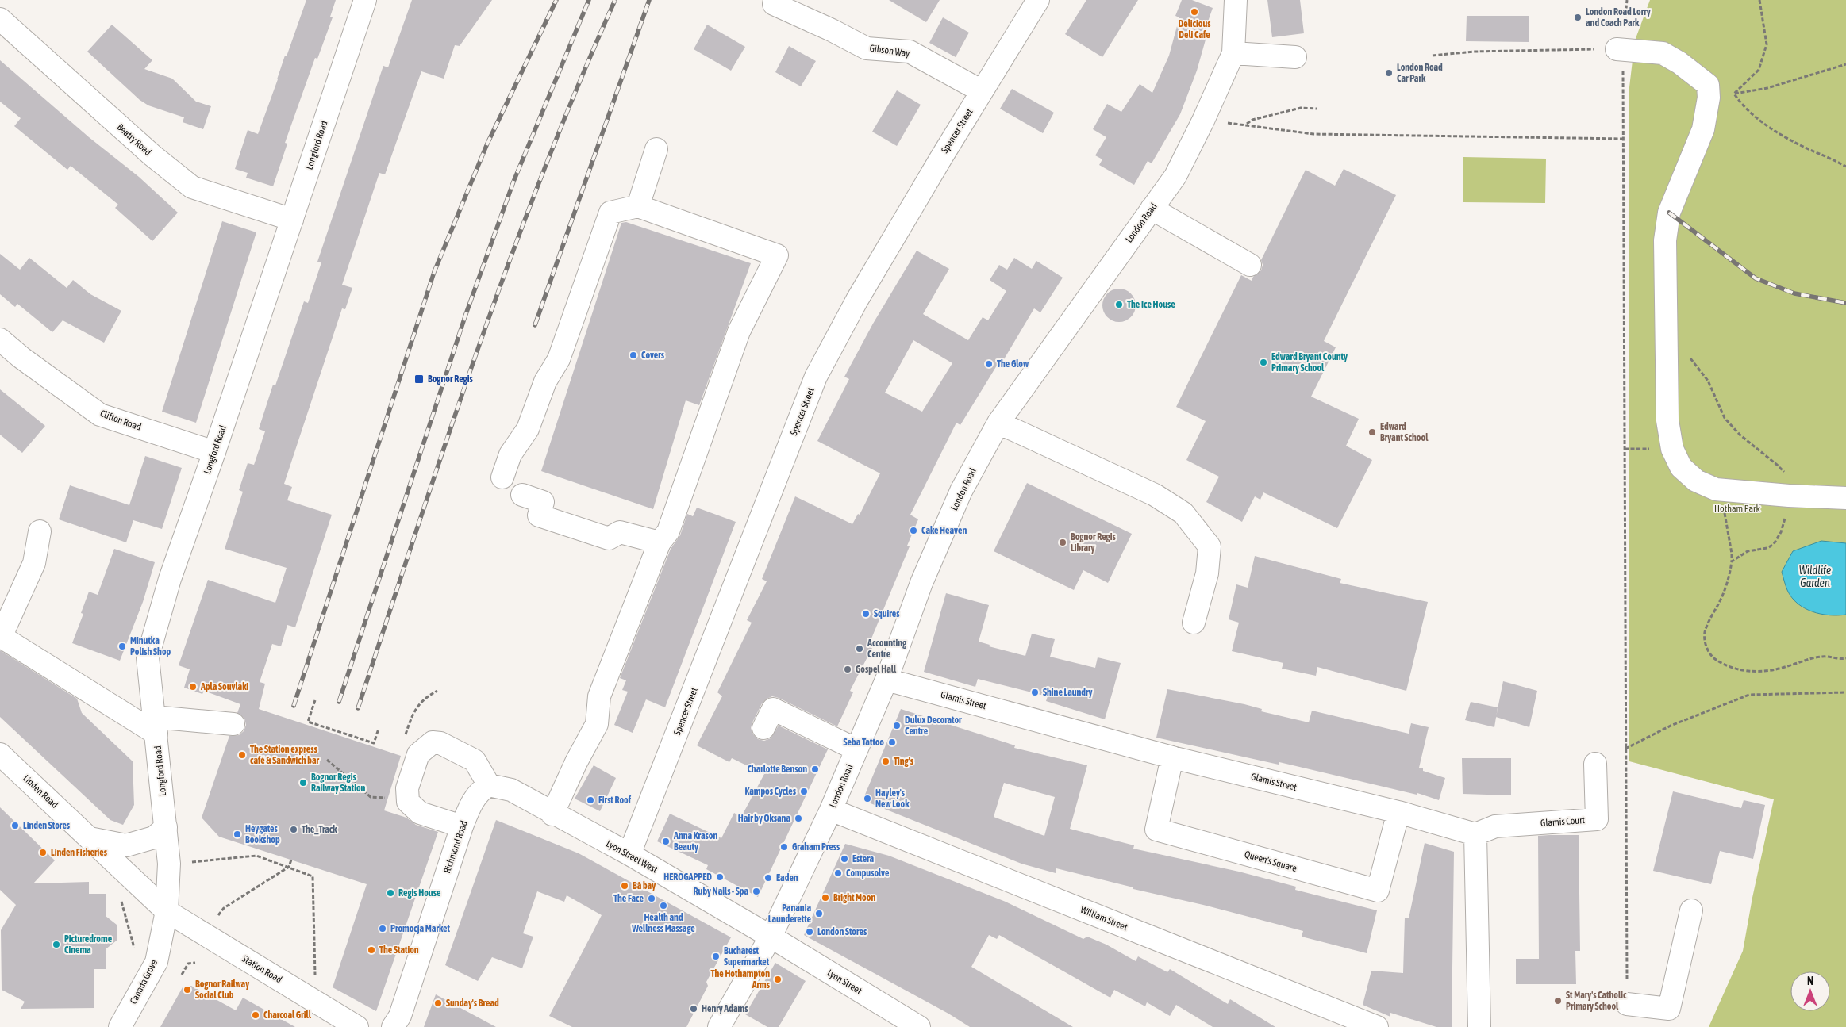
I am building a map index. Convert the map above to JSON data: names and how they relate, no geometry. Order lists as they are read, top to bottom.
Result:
{
  "streets": {
    "street": [
      "Gibson Way",
      "Spencer Street",
      "Beatty Road",
      "Longford Road",
      "London Road",
      "Clifton Road",
      "Glamis Street",
      "Linden Road",
      "Glamis Court",
      "Richmond Road",
      "Lyon Street West",
      "Queen's Square",
      "William Street",
      "Station Road",
      "Canada Grove",
      "Lyon Street"
    ]
  },
  "crossings": [
    ["Gibson Way", "Spencer Street"],
    ["Spencer Street", "Lyon Street West"],
    ["Beatty Road", "Longford Road"],
    ["Longford Road", "Clifton Road"],
    ["Longford Road", "Linden Road"],
    ["Longford Road", "Station Road"],
    ["Longford Road", "Canada Grove"],
    ["London Road", "Glamis Street"],
    ["London Road", "Lyon Street West"],
    ["London Road", "William Street"],
    ["London Road", "Lyon Street"],
    ["Glamis Street", "Glamis Court"],
    ["Glamis Street", "Queen's Square"],
    ["Linden Road", "Station Road"],
    ["Linden Road", "Canada Grove"],
    ["Richmond Road", "Lyon Street West"],
    ["Lyon Street West", "Lyon Street"],
    ["Station Road", "Canada Grove"]
  ],
  "water": ["Wildlife Garden"],
  "parks": ["Hotham Park"],
  "places": {
    "other": [
      "Delicious Deli Cafe",
      "London Road Lorry and Coach Park",
      "London Road Car Park",
      "The Ice House",
      "Covers",
      "Edward Bryant County Primary School",
      "The Glow",
      "Edward Bryant School",
      "Cake Heaven",
      "Bognor Regis Library",
      "Squires",
      "Minutka Polish Shop",
      "Accounting Centre",
      "Gospel Hall",
      "Apla Souvlaki",
      "Shine Laundry",
      "Dulux Decorator Centre",
      "Seba Tattoo",
      "The Station express café & Sandwich bar",
      "Ting's",
      "Charlotte Benson",
      "Bognor Regis Railway Station",
      "Kampos Cycles",
      "Hayley's New Look",
      "First Roof",
      "Hair by Oksana",
      "Linden Stores",
      "The_Track",
      "Heygates Bookshop",
      "Anna Krason Beauty",
      "Graham Press",
      "Linden Fisheries",
      "Estera",
      "Compusolve",
      "HEROGAPPED",
      "Eaden",
      "Bà bay",
      "Ruby Nails - Spa",
      "Regis House",
      "Bright Moon",
      "The Face",
      "Health and Wellness Massage",
      "Panania Launderette",
      "Promocja Market",
      "London Stores",
      "Picturedrome Cinema",
      "The Station",
      "Bucharest Supermarket",
      "The Hothampton Arms",
      "Bognor Railway Social Club",
      "St Mary's Catholic Primary School",
      "Sunday's Bread",
      "Henry Adams",
      "Charcoal Grill"
    ],
    "transit": ["Bognor Regis"]
  },
  "north": "top"
}
